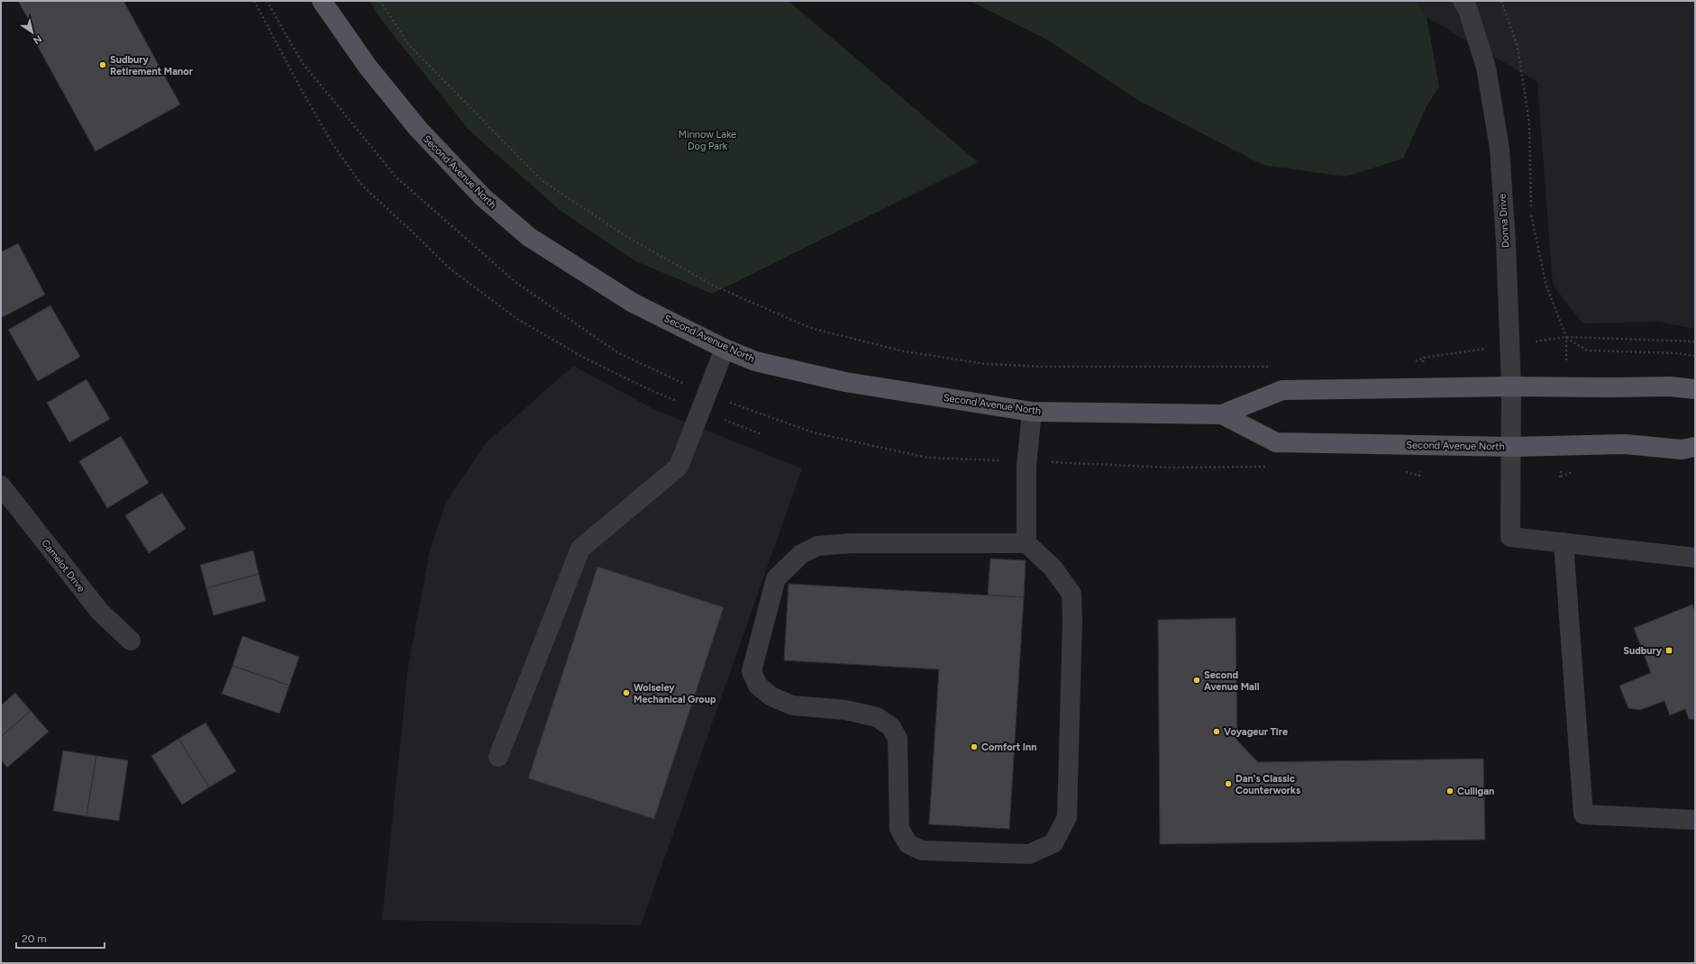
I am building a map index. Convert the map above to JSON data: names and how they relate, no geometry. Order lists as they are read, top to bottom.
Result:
{
  "streets": {
    "main road": ["Second Avenue North"],
    "street": ["Donna Drive", "Camelot Drive"]
  },
  "crossings": [
    ["Second Avenue North", "Donna Drive"]
  ],
  "parks": ["Minnow Lake Dog Park"],
  "places": {
    "other": [
      "Sudbury Retirement Manor",
      "Second Avenue Mall",
      "Wolseley Mechanical Group",
      "Voyageur Tire",
      "Comfort Inn",
      "Dan's Classic Counterworks",
      "Culligan"
    ],
    "transit": ["Sudbury"]
  },
  "scale_bar": "20 m",
  "north": "bottom right"
}
